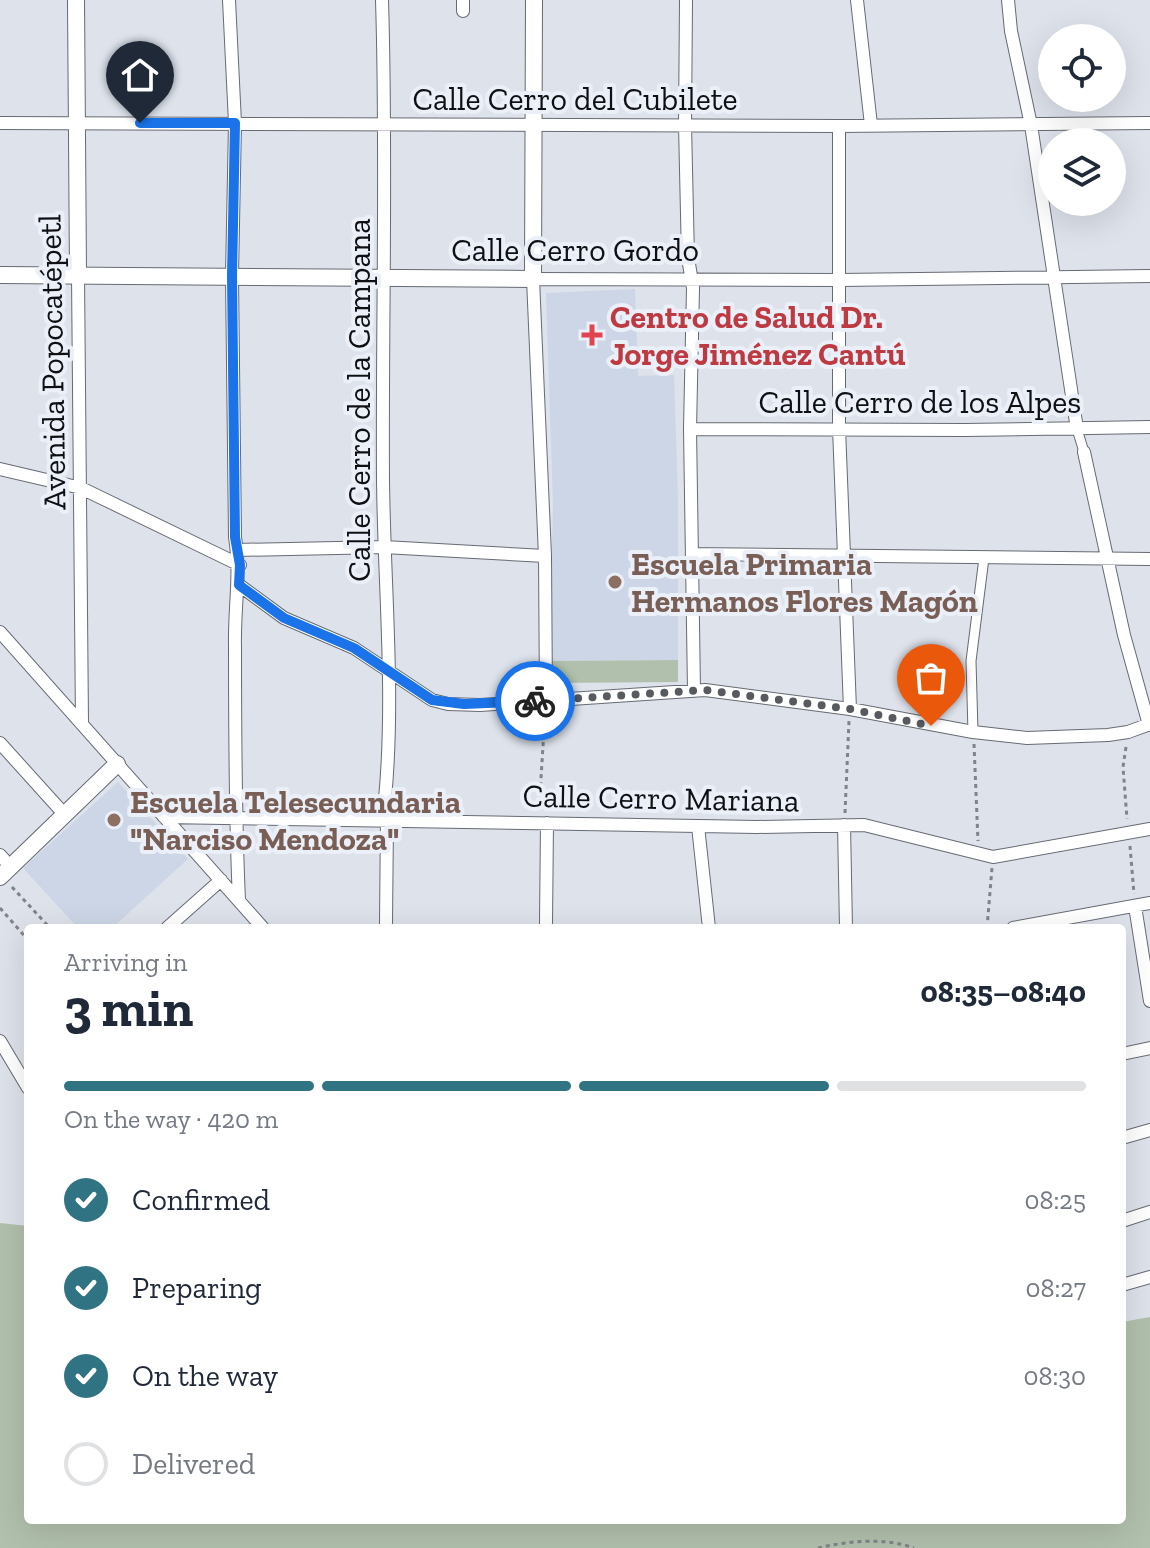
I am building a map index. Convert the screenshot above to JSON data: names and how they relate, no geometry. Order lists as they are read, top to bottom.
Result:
{
  "streets": {
    "street": [
      "Calle Cerro del Cubilete",
      "Calle Cerro Gordo",
      "Avenida Popocatépetl",
      "Calle Cerro de la Campana",
      "Calle Cerro de los Alpes",
      "Calle Cerro Mariana"
    ]
  },
  "crossings": [
    ["Calle Cerro del Cubilete", "Avenida Popocatépetl"],
    ["Calle Cerro del Cubilete", "Calle Cerro de la Campana"],
    ["Calle Cerro Gordo", "Avenida Popocatépetl"],
    ["Calle Cerro Gordo", "Calle Cerro de la Campana"]
  ],
  "places": {
    "health": ["Centro de Salud Dr. Jorge Jiménez Cantú"],
    "other": ["Escuela Primaria Hermanos Flores Magón", "Escuela Telesecundaria \"Narciso Mendoza\""]
  },
  "page": {
    "heading": ["3 min", "Arriving in", "08:35–08:40"],
    "bar": "On the way · 420 m",
    "list": [
      ["Confirmed", "08:25"],
      ["Preparing", "08:27"],
      ["On the way", "08:30"],
      "Delivered"
    ]
  }
}
